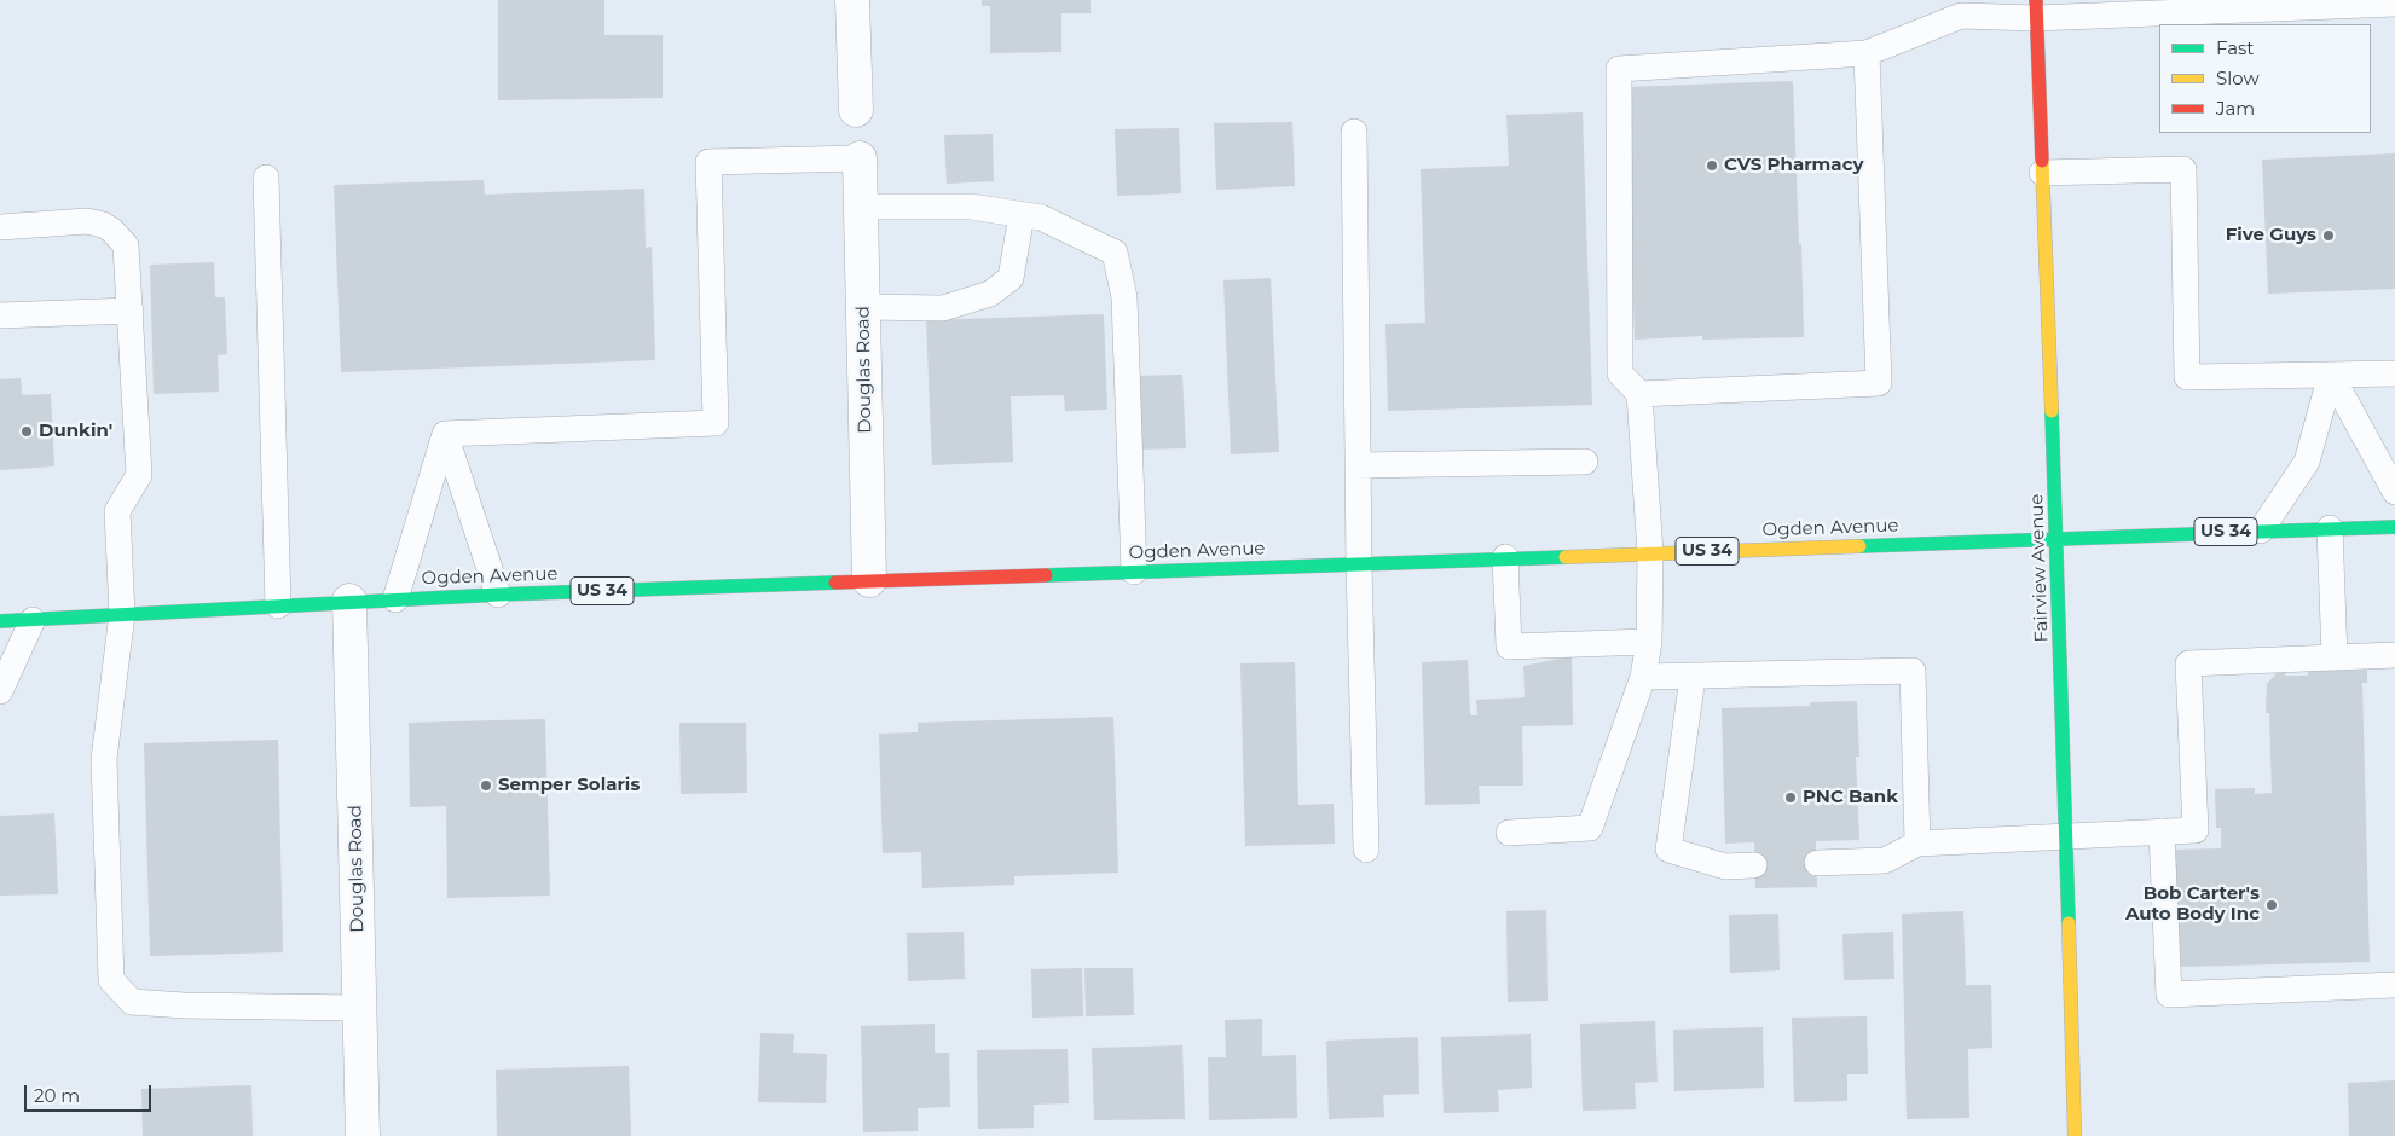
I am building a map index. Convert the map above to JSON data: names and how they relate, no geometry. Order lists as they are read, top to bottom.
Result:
{
  "streets": {
    "main road": ["Ogden Avenue", "US 34", "Fairview Avenue"],
    "street": ["Douglas Road"]
  },
  "crossings": [
    ["Douglas Road", "Ogden Avenue"],
    ["Ogden Avenue", "Fairview Avenue"]
  ],
  "places": [
    "CVS Pharmacy",
    "Five Guys",
    "Dunkin'",
    "Semper Solaris",
    "PNC Bank",
    "Bob Carter's Auto Body Inc"
  ],
  "legend": ["Fast", "Slow", "Jam"],
  "scale_bar": "20 m"
}
